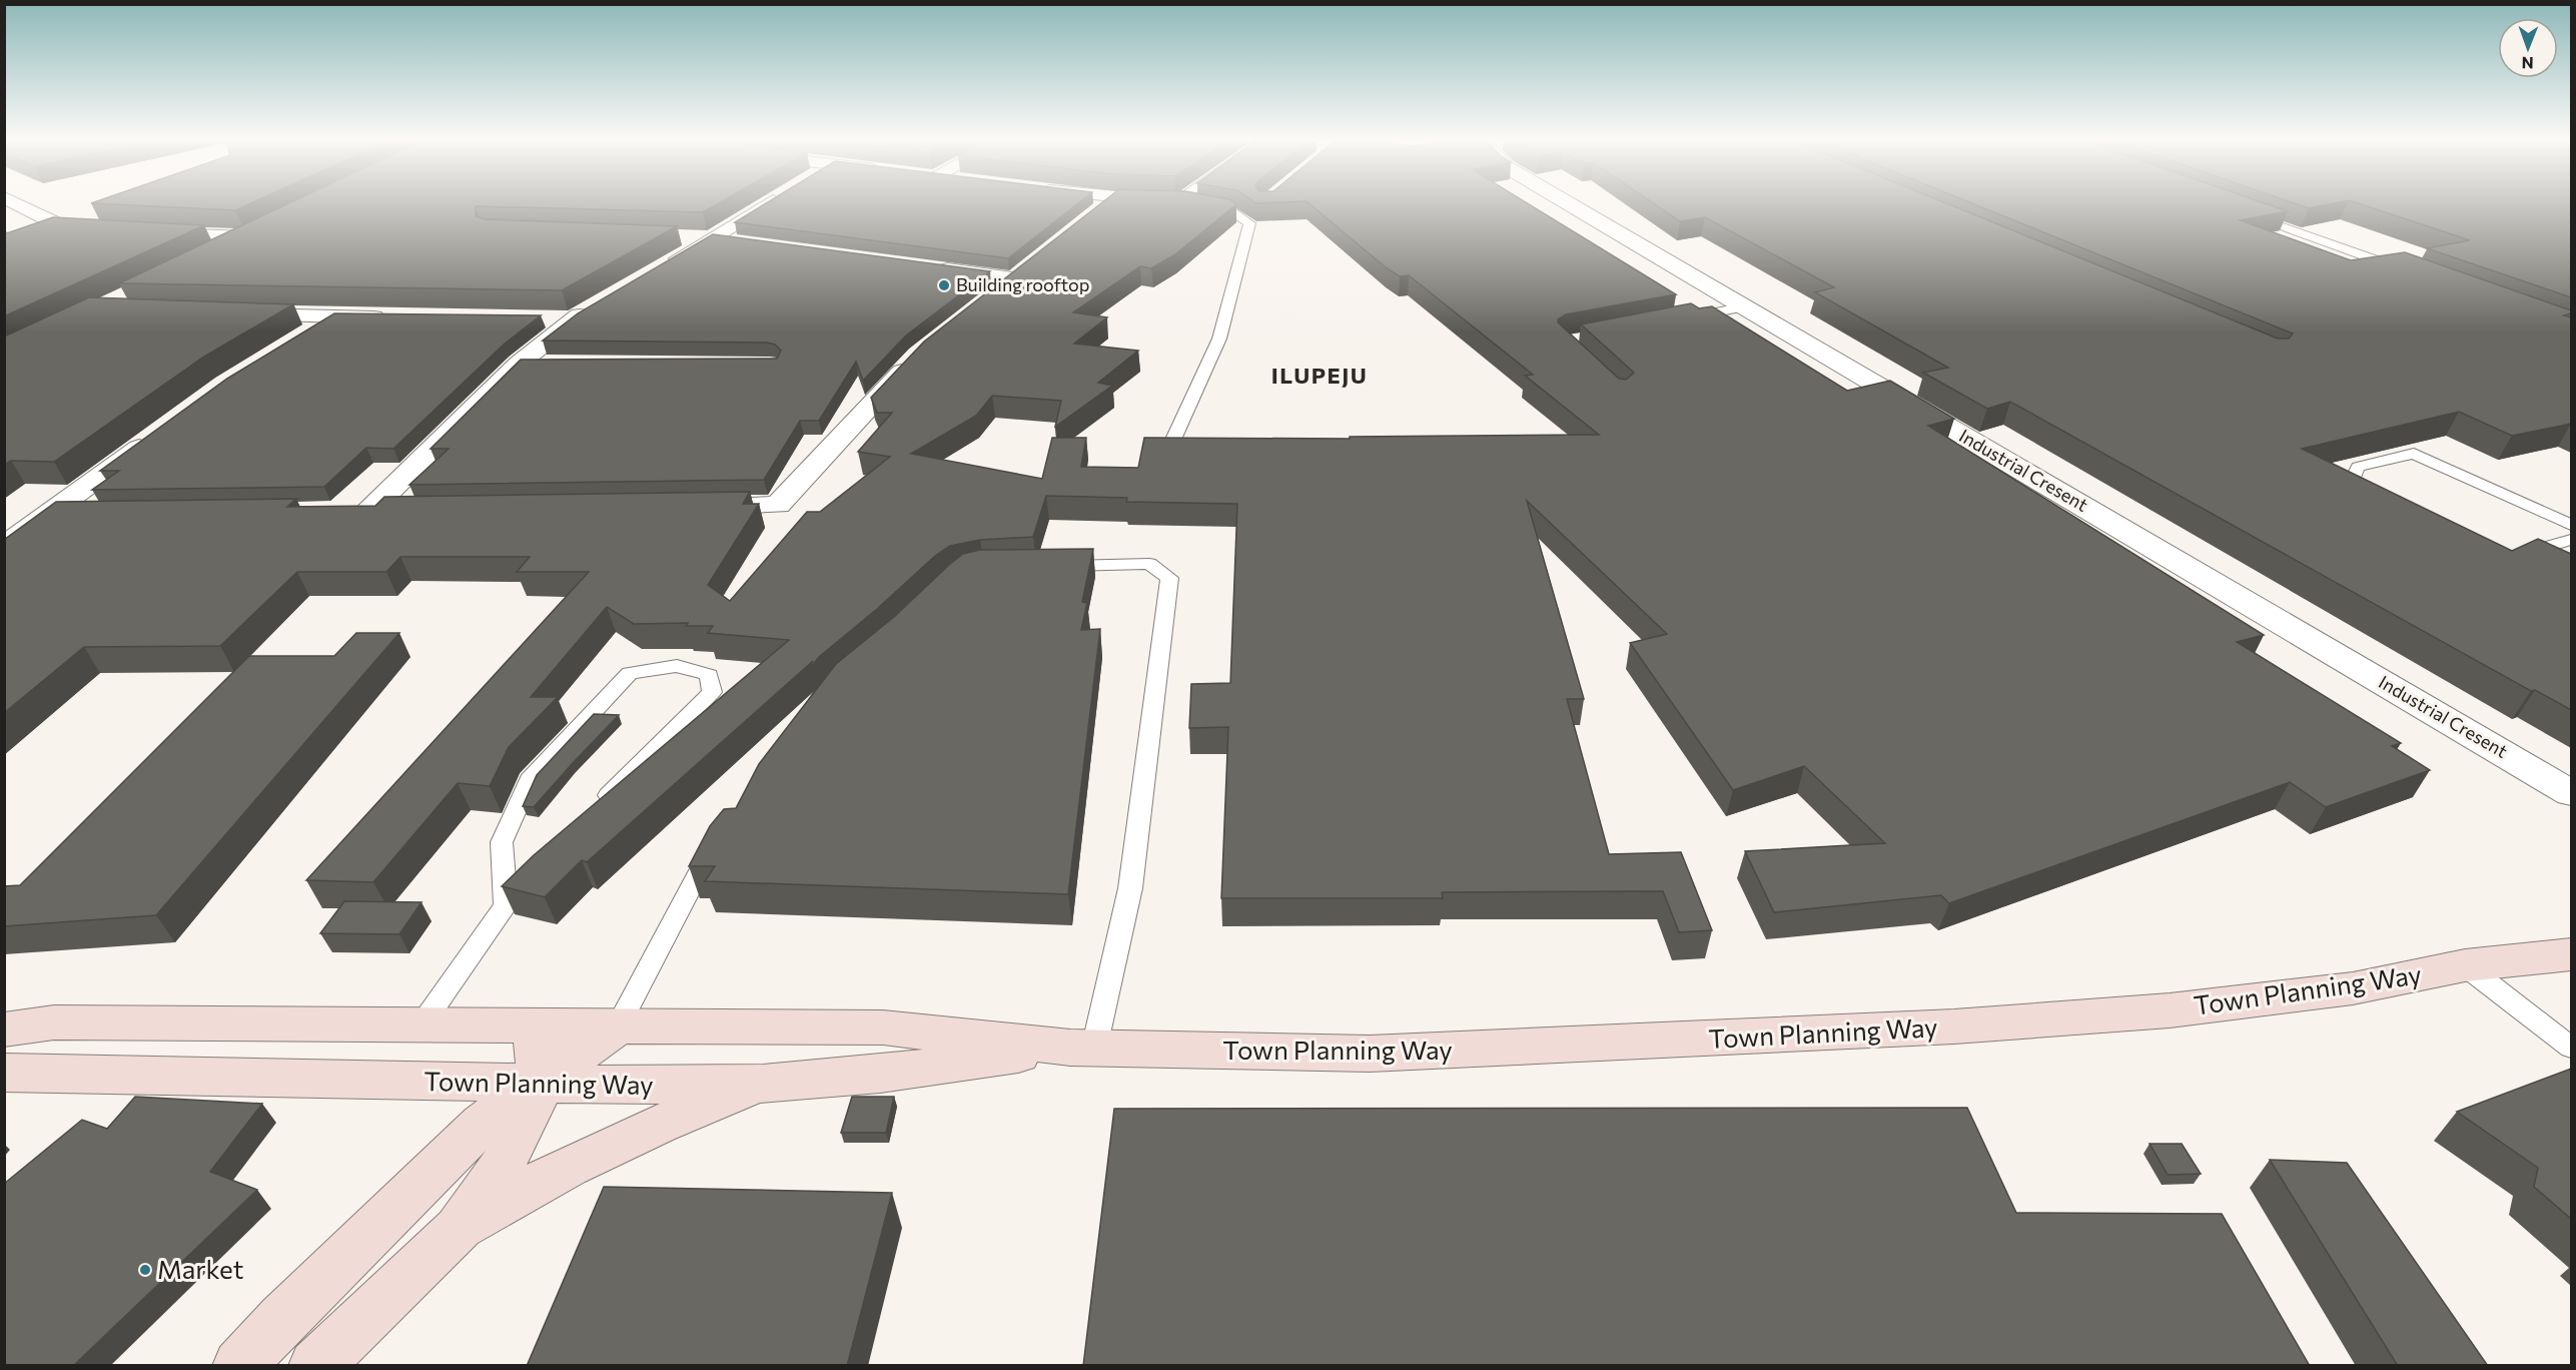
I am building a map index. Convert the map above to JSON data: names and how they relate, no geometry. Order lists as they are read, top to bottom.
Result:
{
  "streets": {
    "main road": ["Town Planning Way"],
    "street": ["Industrial Cresent"]
  },
  "districts": ["ILUPEJU"],
  "places": ["Building rooftop", "Market"],
  "north": "bottom"
}
